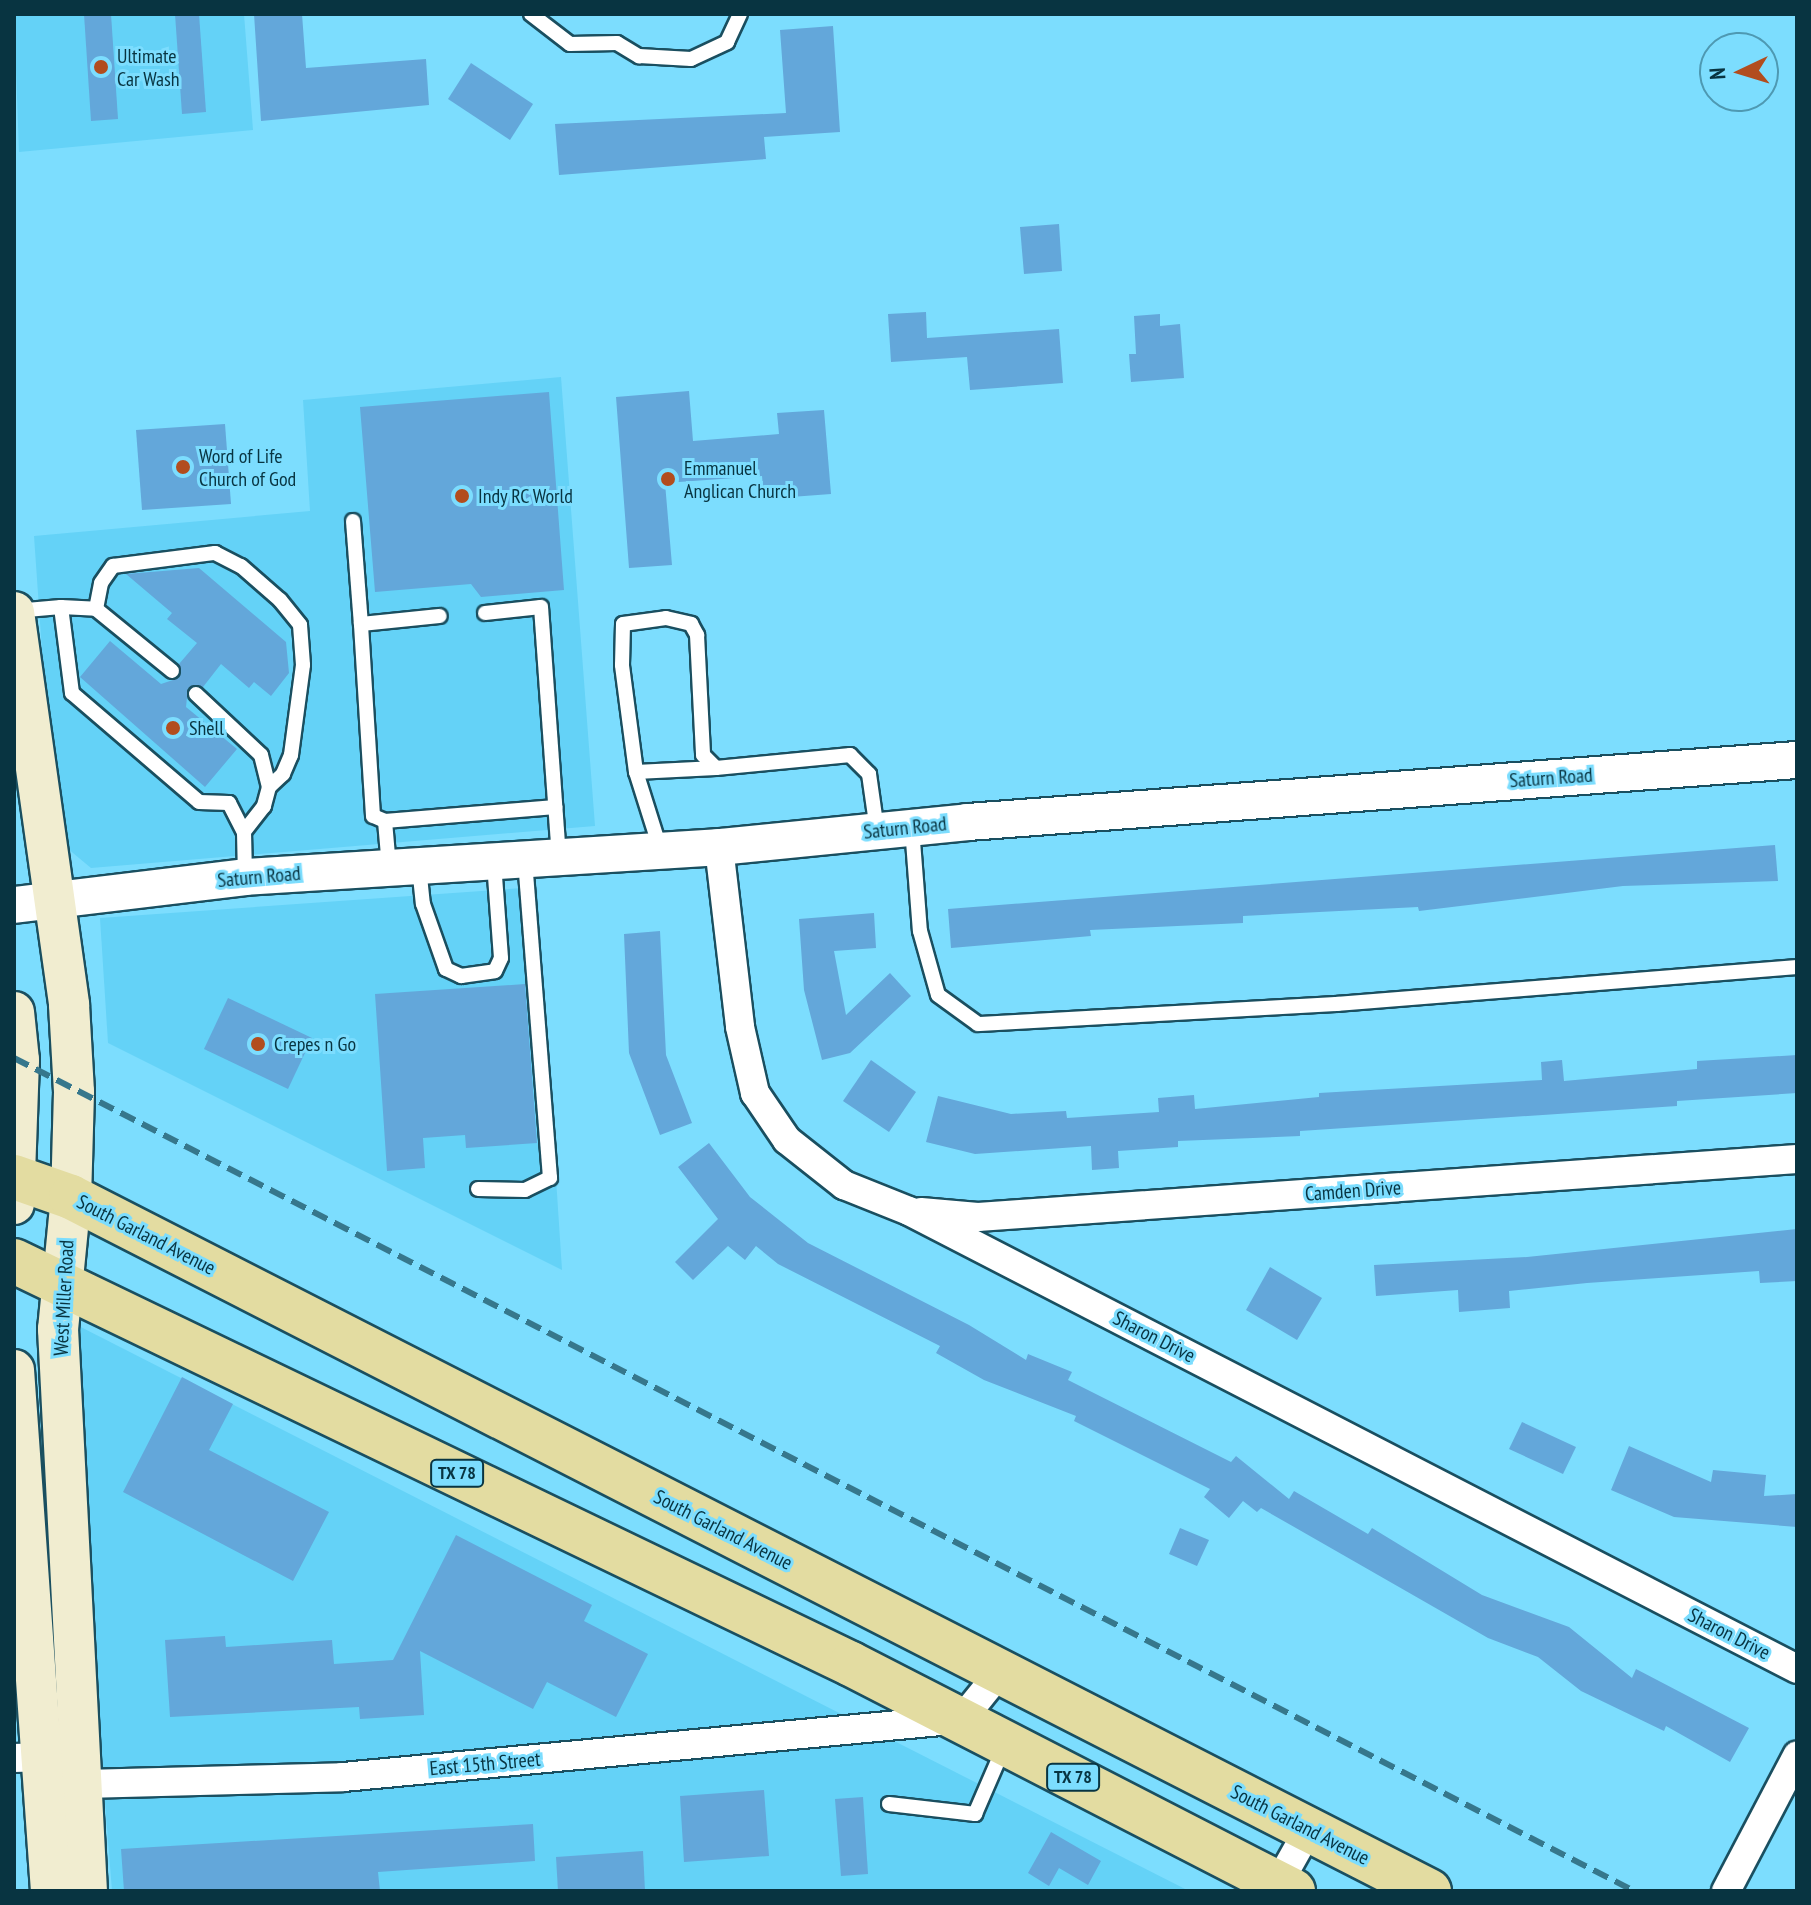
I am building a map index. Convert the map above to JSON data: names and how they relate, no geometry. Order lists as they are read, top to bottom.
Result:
{
  "streets": {
    "main road": ["South Garland Avenue", "West Miller Road", "TX 78"],
    "street": [
      "Saturn Road",
      "Camden Drive",
      "Sharon Drive",
      "East 15th Street"
    ]
  },
  "crossings": [
    ["Saturn Road", "West Miller Road"],
    ["Saturn Road", "Sharon Drive"],
    ["Camden Drive", "Sharon Drive"],
    ["South Garland Avenue", "West Miller Road"],
    ["West Miller Road", "TX 78"],
    ["West Miller Road", "East 15th Street"],
    ["TX 78", "East 15th Street"]
  ],
  "places": [
    "Ultimate Car Wash",
    "Word of Life Church of God",
    "Emmanuel Anglican Church",
    "Indy RC World",
    "Shell",
    "Crepes n Go"
  ],
  "north": "left"
}
